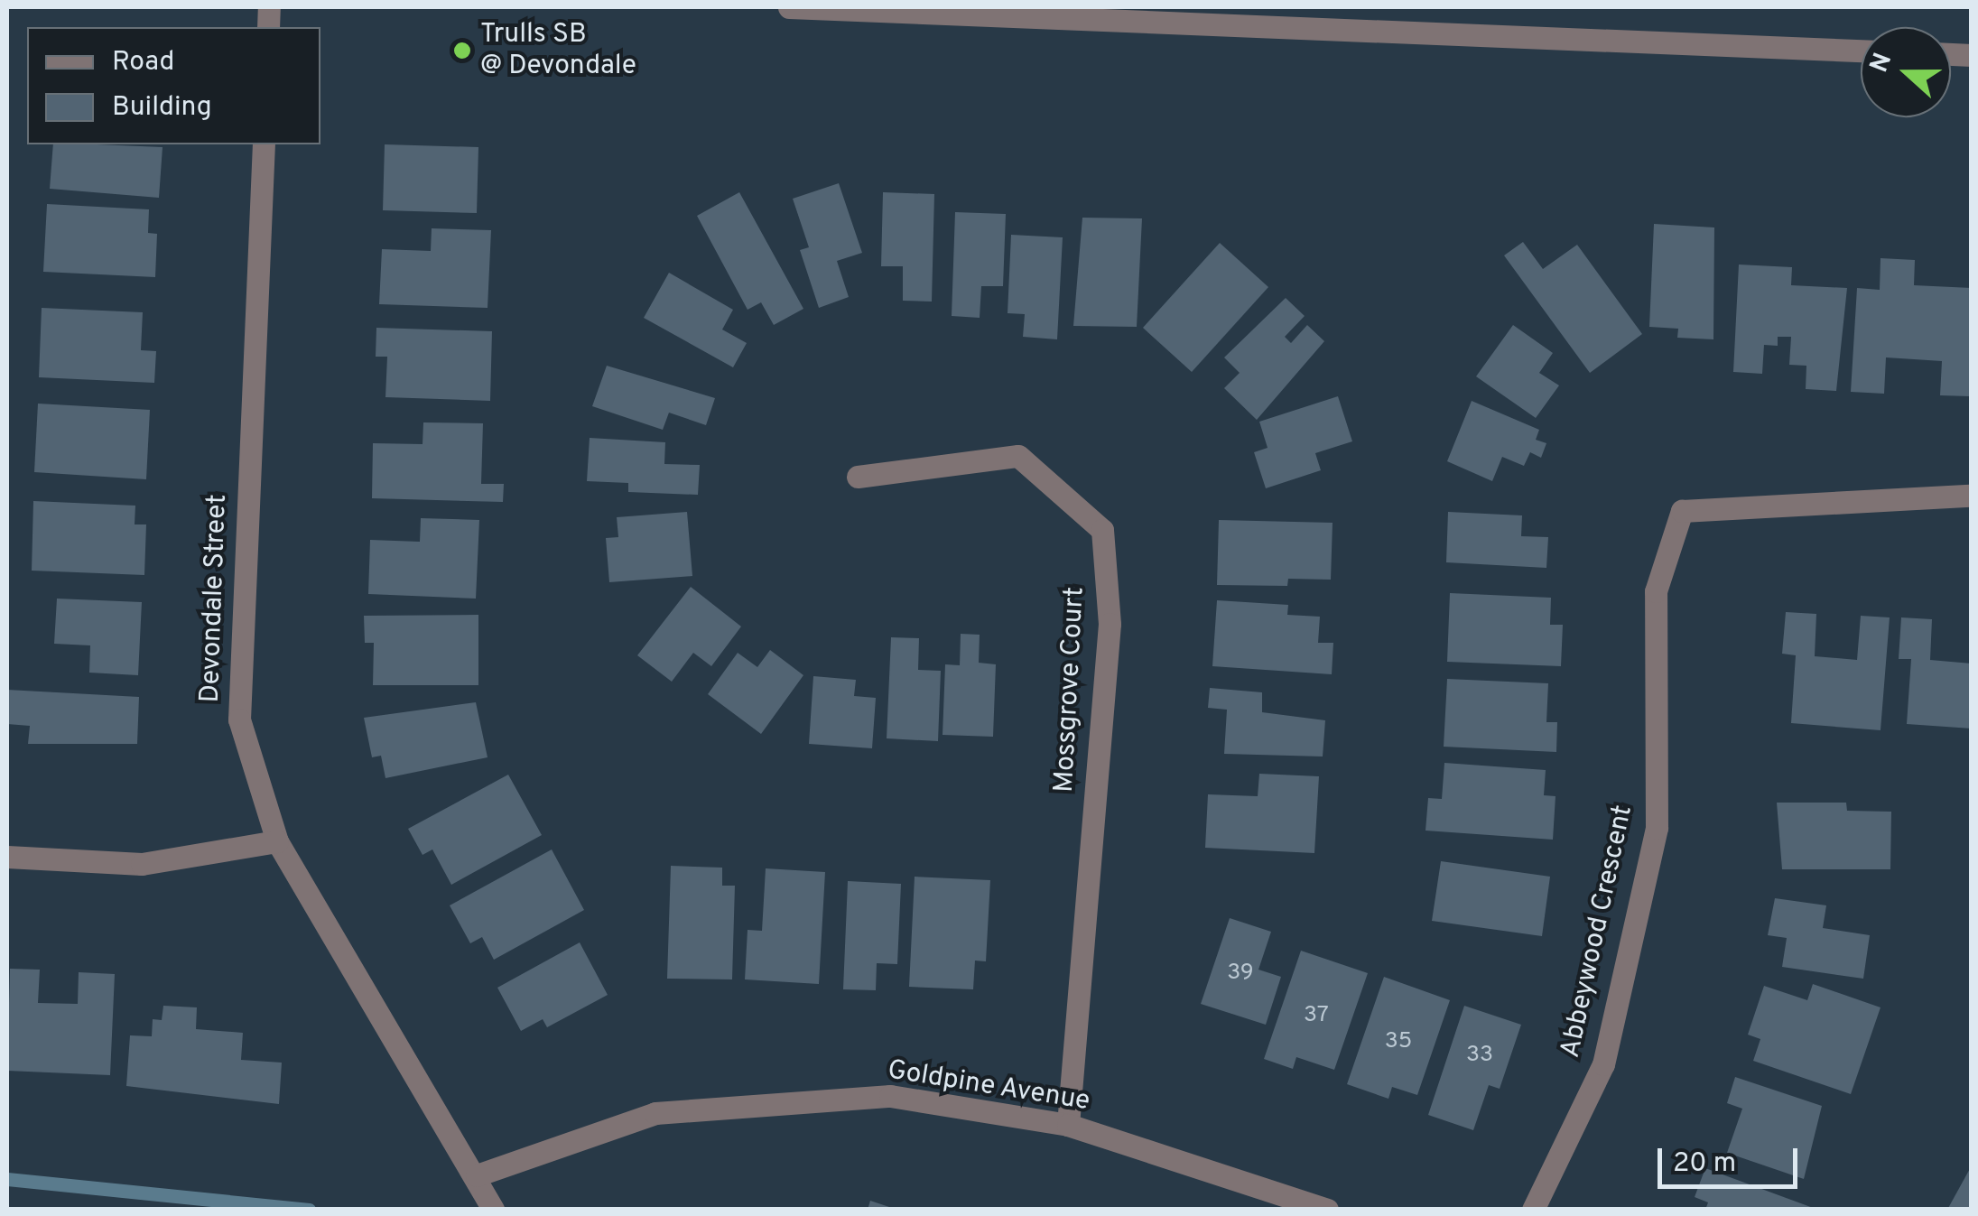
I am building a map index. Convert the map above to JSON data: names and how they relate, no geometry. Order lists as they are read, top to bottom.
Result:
{
  "streets": {
    "street": [
      "Devondale Street",
      "Mossgrove Court",
      "Abbeywood Crescent",
      "Goldpine Avenue"
    ]
  },
  "crossings": [
    ["Devondale Street", "Goldpine Avenue"],
    ["Mossgrove Court", "Goldpine Avenue"]
  ],
  "places": ["Trulls SB @ Devondale"],
  "house_numbers": [
    "39",
    "37",
    "35",
    "33"
  ],
  "legend": ["Road", "Building"],
  "scale_bar": "20 m",
  "north": "left"
}
